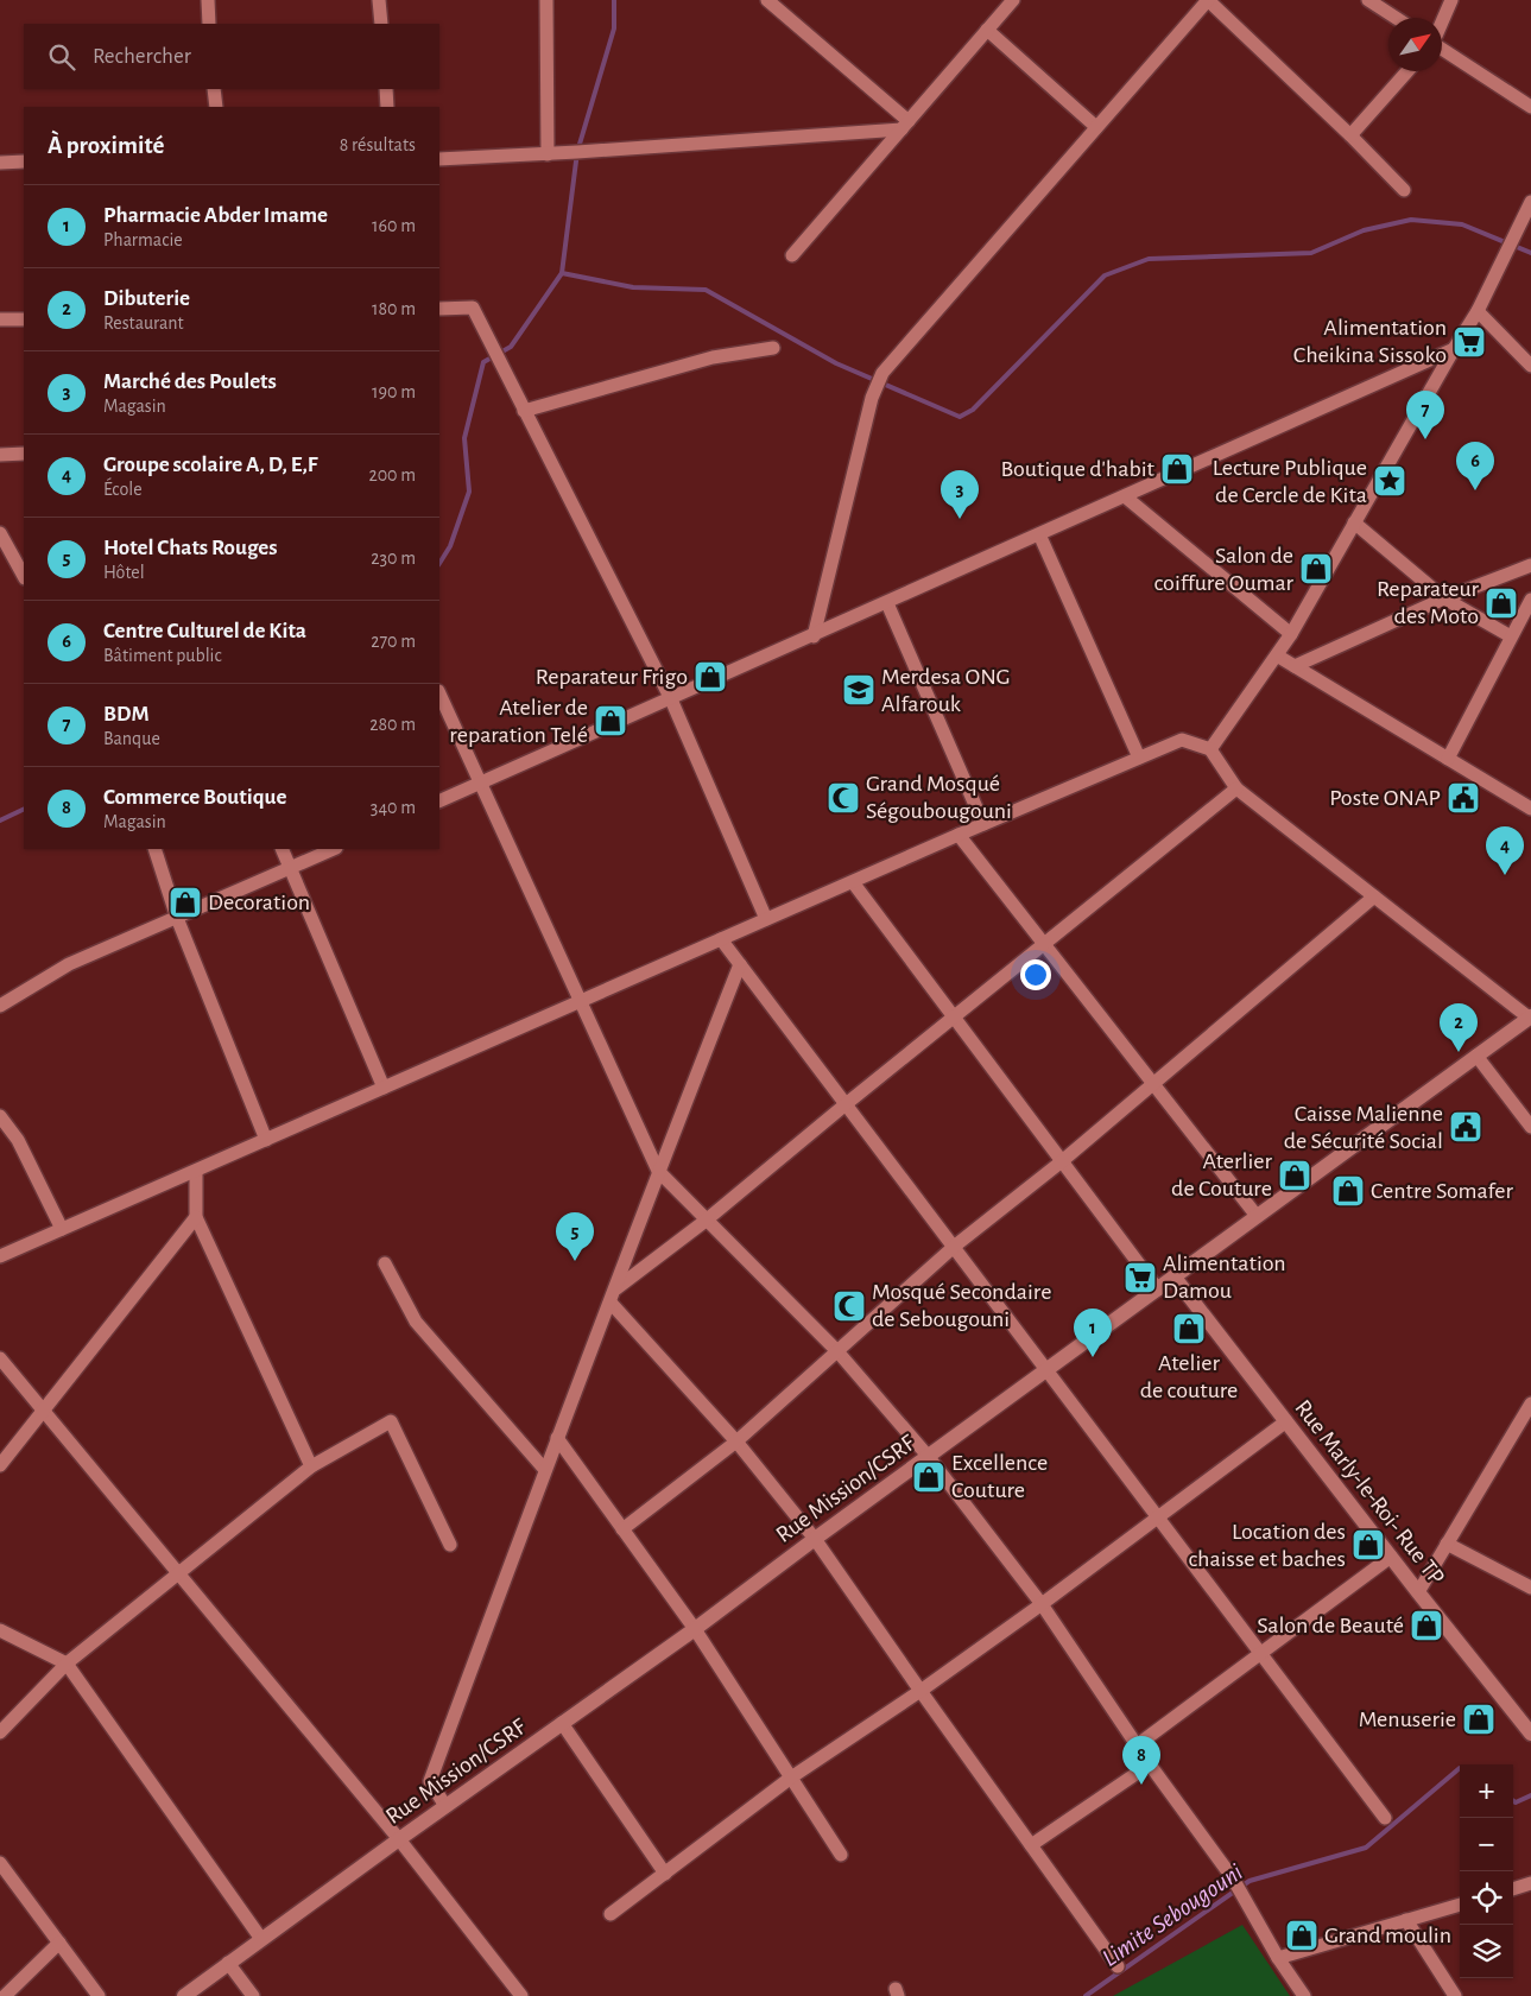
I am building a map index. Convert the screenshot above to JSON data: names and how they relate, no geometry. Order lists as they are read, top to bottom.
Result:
{
  "streets": {
    "main road": ["Rue Mission/CSRF", "Rue Marly-le-Roi- Rue TP"]
  },
  "crossings": [
    ["Rue Mission/CSRF", "Rue Marly-le-Roi- Rue TP"]
  ],
  "water": ["Limite Sebougouni"],
  "places": {
    "supermarket": ["Alimentation Cheikina Sissoko", "Alimentation Damou"],
    "shop": [
      "Boutique d'habit",
      "Salon de coiffure Oumar",
      "Reparateur des Moto",
      "Reparateur Frigo",
      "Atelier de reparation Telé",
      "Decoration",
      "Aterlier de Couture",
      "Centre Somafer",
      "Atelier de couture",
      "Excellence Couture",
      "Location des chaisse et baches",
      "Salon de Beauté",
      "Menuserie",
      "Grand moulin"
    ],
    "place": ["Lecture Publique de Cercle de Kita"],
    "school or university": ["Merdesa ONG Alfarouk"],
    "mosque": ["Grand Mosqué Ségoubougouni", "Mosqué Secondaire de Sebougouni"],
    "public building": ["Poste ONAP", "Caisse Malienne de Sécurité Social"]
  },
  "north": "top right",
  "page": {
    "search": "Rechercher",
    "heading": ["À proximité", "8 résultats"],
    "list": [
      {
        "mark": "1",
        "name": "Pharmacie Abder Imame",
        "note": "Pharmacie",
        "value": "160 m"
      },
      {
        "mark": "2",
        "name": "Dibuterie",
        "note": "Restaurant",
        "value": "180 m"
      },
      {
        "mark": "3",
        "name": "Marché des Poulets",
        "note": "Magasin",
        "value": "190 m"
      },
      {
        "mark": "4",
        "name": "Groupe scolaire A, D, E,F",
        "note": "École",
        "value": "200 m"
      },
      {
        "mark": "5",
        "name": "Hotel Chats Rouges",
        "note": "Hôtel",
        "value": "230 m"
      },
      {
        "mark": "6",
        "name": "Centre Culturel de Kita",
        "note": "Bâtiment public",
        "value": "270 m"
      },
      {
        "mark": "7",
        "name": "BDM",
        "note": "Banque",
        "value": "280 m"
      },
      {
        "mark": "8",
        "name": "Commerce Boutique",
        "note": "Magasin",
        "value": "340 m"
      }
    ],
    "pins": [
      "7",
      "6",
      "3",
      "4",
      "2",
      "5",
      "1",
      "8"
    ],
    "map_buttons": ["+", "−"]
  }
}
